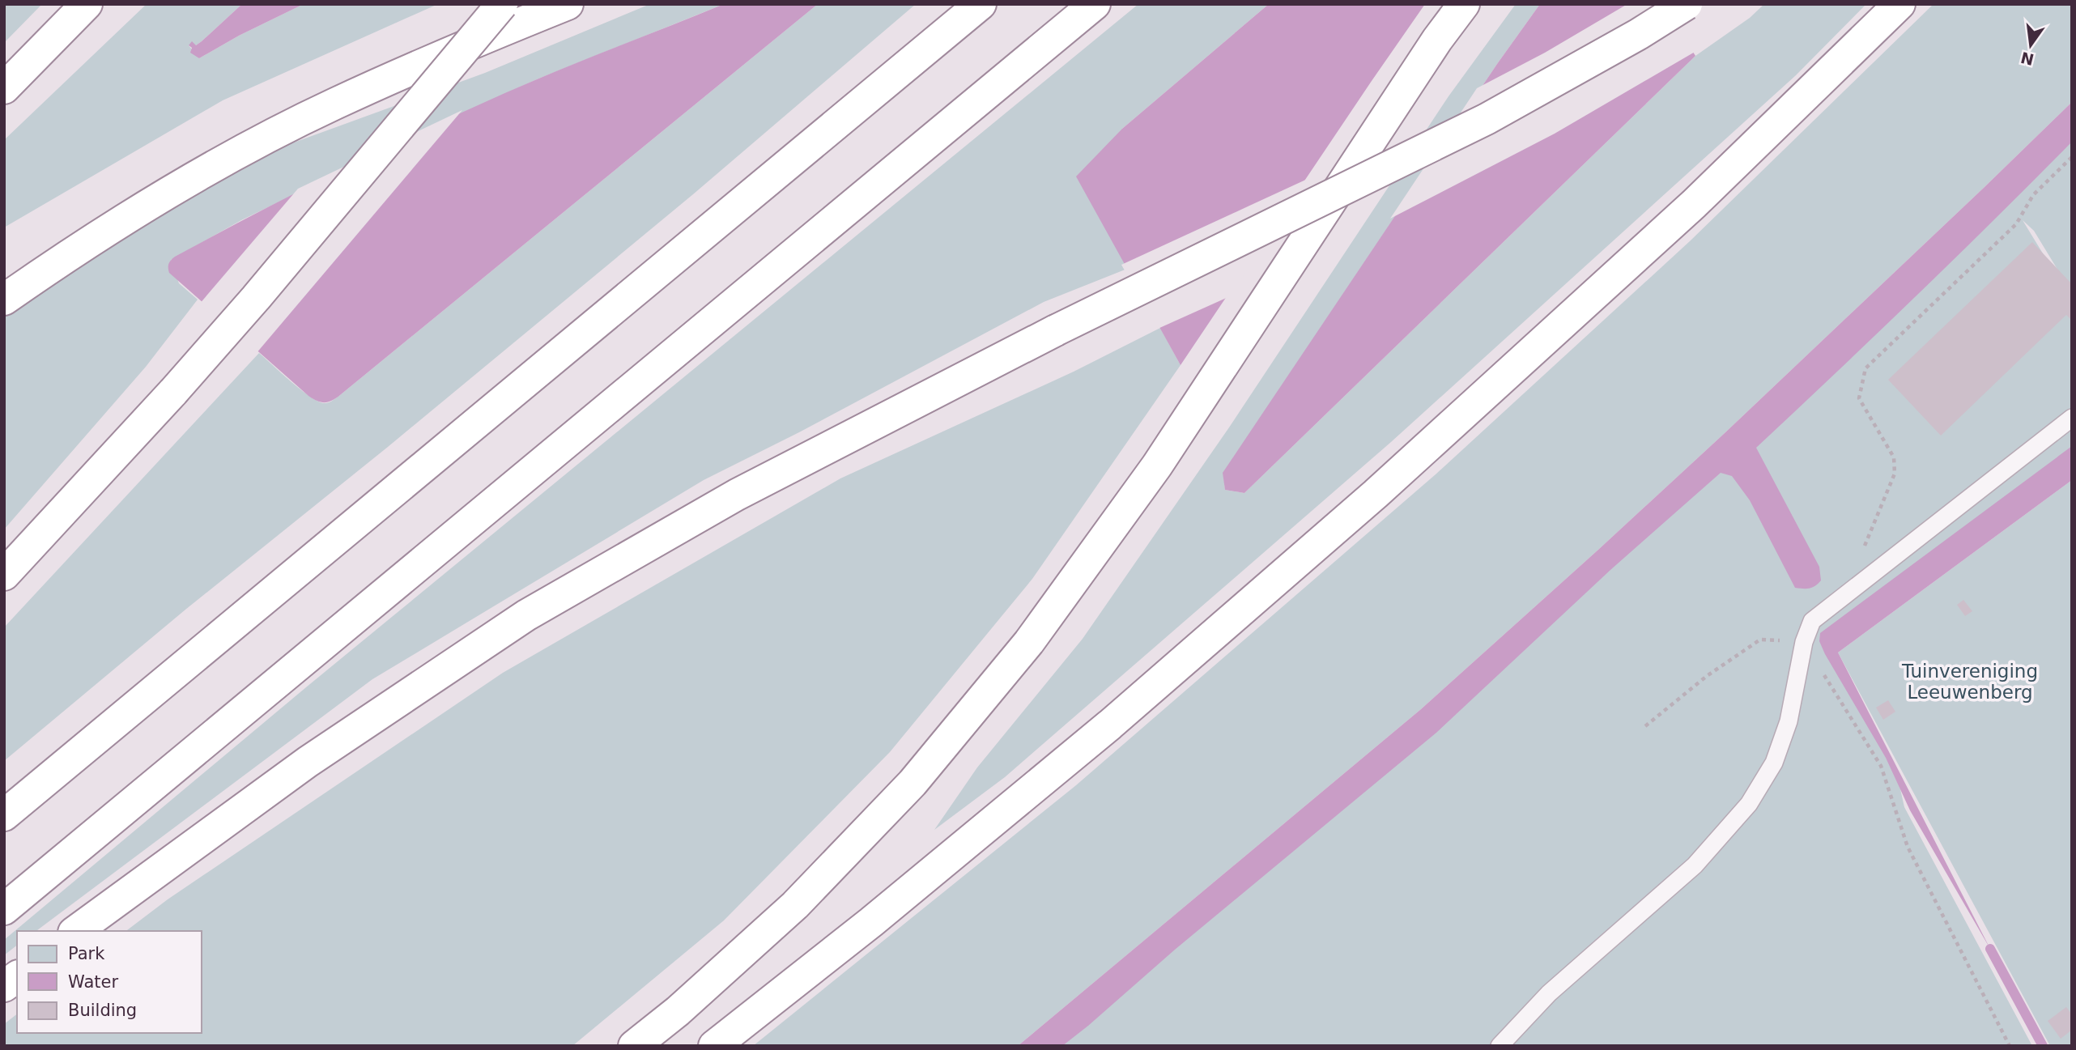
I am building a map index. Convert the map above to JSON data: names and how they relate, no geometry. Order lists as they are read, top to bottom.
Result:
{
  "parks": ["Tuinvereniging Leeuwenberg"],
  "legend": ["Park", "Water", "Building"],
  "north": "bottom"
}
